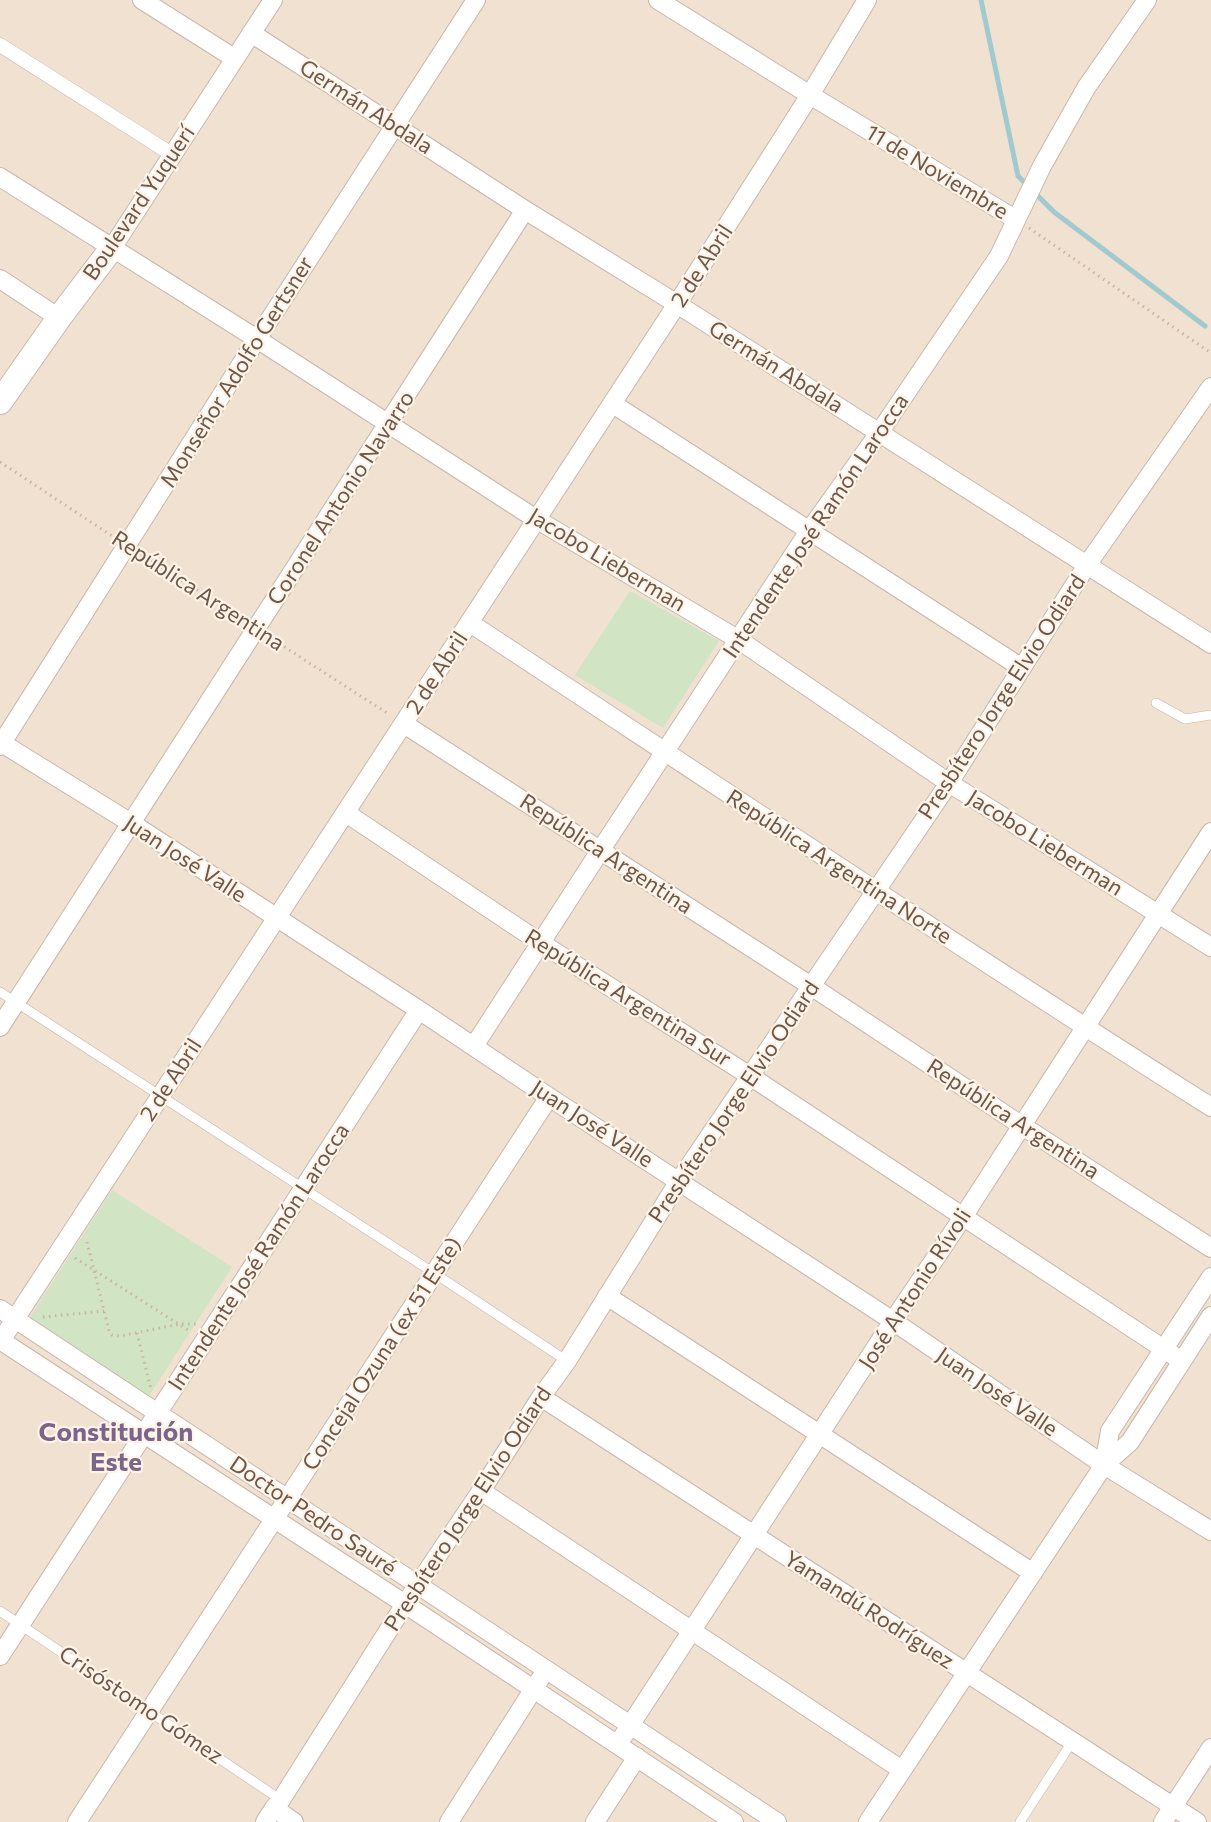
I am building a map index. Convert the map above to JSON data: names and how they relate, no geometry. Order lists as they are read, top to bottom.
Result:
{
  "streets": {
    "street": [
      "Germán Abdala",
      "11 de Noviembre",
      "Boulevard Yuquerí",
      "2 de Abril",
      "Monseñor Adolfo Gertsner",
      "Coronel Antonio Navarro",
      "Intendente José Ramón Larocca",
      "Jacobo Lieberman",
      "República Argentina",
      "Presbítero Jorge Elvio Odiard",
      "Juan José Valle",
      "República Argentina Norte",
      "República Argentina Sur",
      "José Antonio Rívoli",
      "Concejal Ozuna (ex 51 Este)",
      "Doctor Pedro Sauré",
      "Yamandú Rodríguez",
      "Crisóstomo Gómez"
    ]
  },
  "crossings": [
    ["Germán Abdala", "Boulevard Yuquerí"],
    ["Germán Abdala", "2 de Abril"],
    ["Germán Abdala", "Monseñor Adolfo Gertsner"],
    ["Germán Abdala", "Coronel Antonio Navarro"],
    ["Germán Abdala", "Intendente José Ramón Larocca"],
    ["Germán Abdala", "Presbítero Jorge Elvio Odiard"],
    ["11 de Noviembre", "2 de Abril"],
    ["11 de Noviembre", "Intendente José Ramón Larocca"],
    ["Boulevard Yuquerí", "Jacobo Lieberman"],
    ["2 de Abril", "Jacobo Lieberman"],
    ["2 de Abril", "República Argentina"],
    ["2 de Abril", "Juan José Valle"],
    ["2 de Abril", "República Argentina Norte"],
    ["2 de Abril", "República Argentina Sur"],
    ["2 de Abril", "Doctor Pedro Sauré"],
    ["Monseñor Adolfo Gertsner", "Jacobo Lieberman"],
    ["Monseñor Adolfo Gertsner", "República Argentina"],
    ["Monseñor Adolfo Gertsner", "Juan José Valle"],
    ["Coronel Antonio Navarro", "Jacobo Lieberman"],
    ["Coronel Antonio Navarro", "República Argentina"],
    ["Coronel Antonio Navarro", "Juan José Valle"],
    ["Intendente José Ramón Larocca", "Jacobo Lieberman"],
    ["Intendente José Ramón Larocca", "República Argentina"],
    ["Intendente José Ramón Larocca", "Juan José Valle"],
    ["Intendente José Ramón Larocca", "República Argentina Norte"],
    ["Intendente José Ramón Larocca", "República Argentina Sur"],
    ["Intendente José Ramón Larocca", "Doctor Pedro Sauré"],
    ["Intendente José Ramón Larocca", "Crisóstomo Gómez"],
    ["Jacobo Lieberman", "Presbítero Jorge Elvio Odiard"],
    ["Jacobo Lieberman", "José Antonio Rívoli"],
    ["República Argentina", "Presbítero Jorge Elvio Odiard"],
    ["República Argentina", "José Antonio Rívoli"],
    ["Presbítero Jorge Elvio Odiard", "Juan José Valle"],
    ["Presbítero Jorge Elvio Odiard", "República Argentina Norte"],
    ["Presbítero Jorge Elvio Odiard", "República Argentina Sur"],
    ["Presbítero Jorge Elvio Odiard", "Doctor Pedro Sauré"],
    ["Presbítero Jorge Elvio Odiard", "Yamandú Rodríguez"],
    ["Presbítero Jorge Elvio Odiard", "Crisóstomo Gómez"],
    ["Juan José Valle", "José Antonio Rívoli"],
    ["Juan José Valle", "Concejal Ozuna (ex 51 Este)"],
    ["República Argentina Norte", "José Antonio Rívoli"],
    ["República Argentina Sur", "José Antonio Rívoli"],
    ["José Antonio Rívoli", "Doctor Pedro Sauré"],
    ["José Antonio Rívoli", "Yamandú Rodríguez"],
    ["Concejal Ozuna (ex 51 Este)", "Doctor Pedro Sauré"],
    ["Concejal Ozuna (ex 51 Este)", "Crisóstomo Gómez"]
  ],
  "districts": ["Constitución Este"]
}
